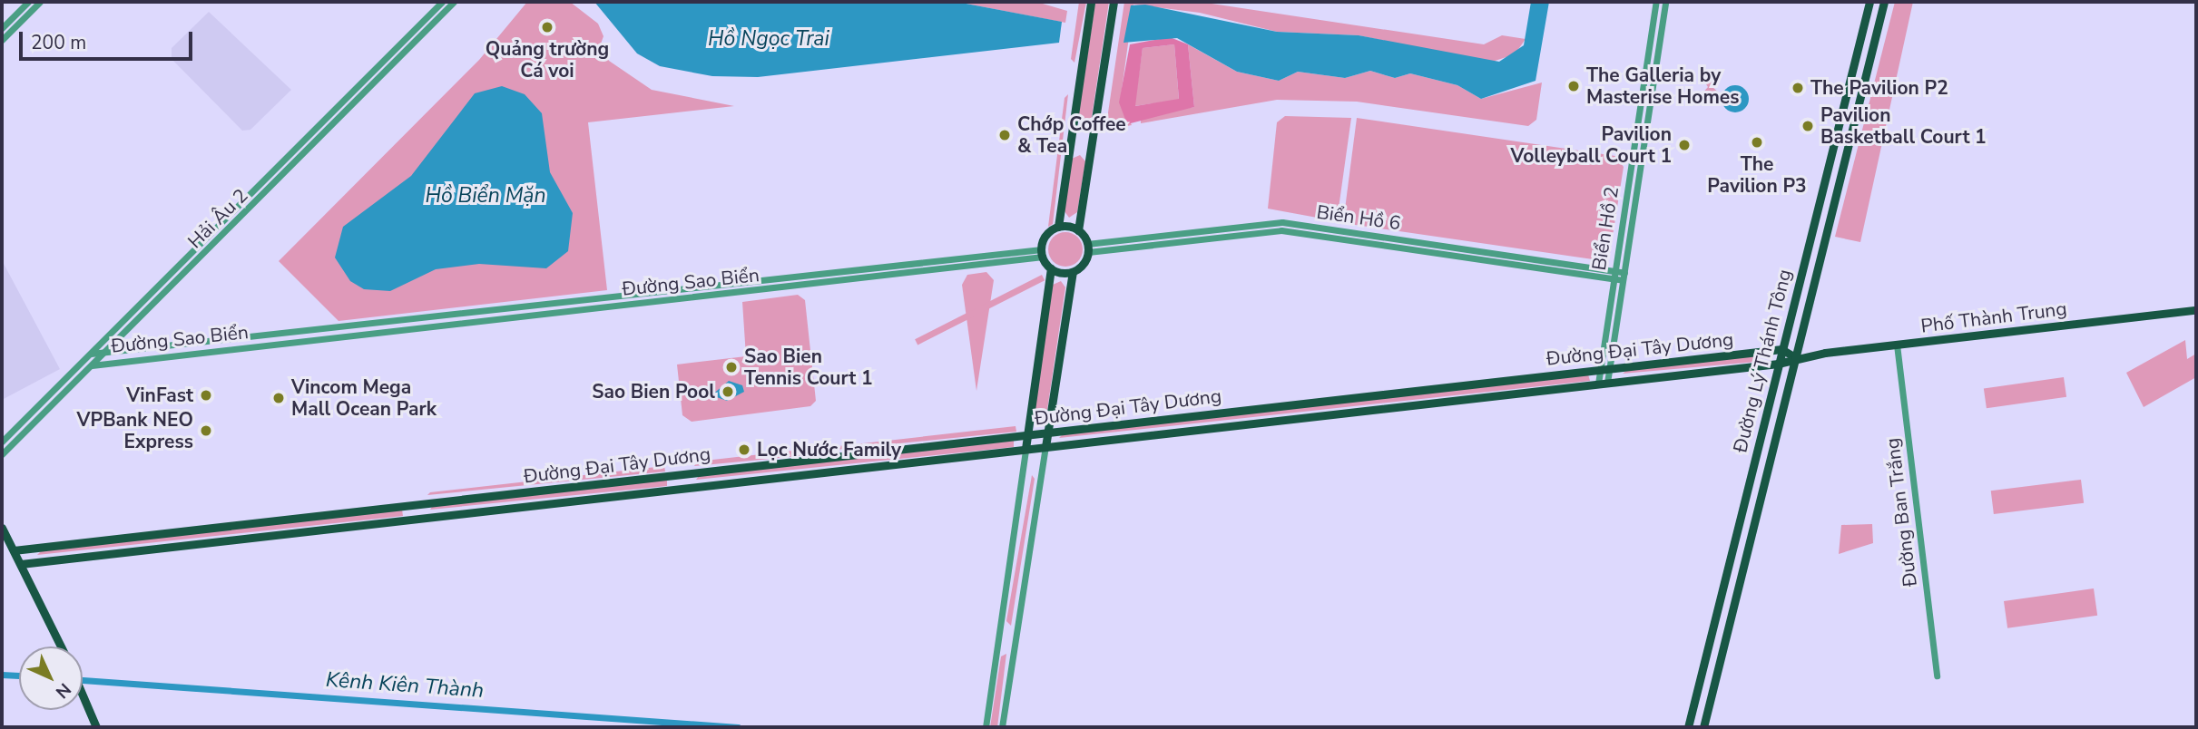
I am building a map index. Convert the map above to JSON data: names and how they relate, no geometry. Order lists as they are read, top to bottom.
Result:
{
  "streets": {
    "main road": ["Phố Thành Trung", "Đường Đại Tây Dương", "Đường Lý Thánh Tông"],
    "street": [
      "Biển Hồ 6",
      "Hải Âu 2",
      "Biển Hồ 2",
      "Đường Sao Biển",
      "Đường Ban Trắng"
    ]
  },
  "crossings": [
    ["Biển Hồ 6", "Biển Hồ 2"],
    ["Biển Hồ 6", "Đường Sao Biển"],
    ["Hải Âu 2", "Đường Sao Biển"],
    ["Biển Hồ 2", "Đường Đại Tây Dương"],
    ["Phố Thành Trung", "Đường Đại Tây Dương"],
    ["Phố Thành Trung", "Đường Lý Thánh Tông"],
    ["Phố Thành Trung", "Đường Ban Trắng"],
    ["Đường Đại Tây Dương", "Đường Lý Thánh Tông"]
  ],
  "water": ["Hồ Ngọc Trai", "Hồ Biển Mặn", "Kênh Kiên Thành"],
  "places": [
    "Quảng trường Cá voi",
    "The Galleria by Masterise Homes",
    "The Pavilion P2",
    "Pavilion Basketball Court 1",
    "Chớp Coffee & Tea",
    "The Pavilion P3",
    "Pavilion Volleyball Court 1",
    "Sao Bien Tennis Court 1",
    "Sao Bien Pool",
    "VinFast",
    "Vincom Mega Mall Ocean Park",
    "VPBank NEO Express",
    "Lọc Nước Family"
  ],
  "scale_bar": "200 m",
  "north": "bottom right"
}
